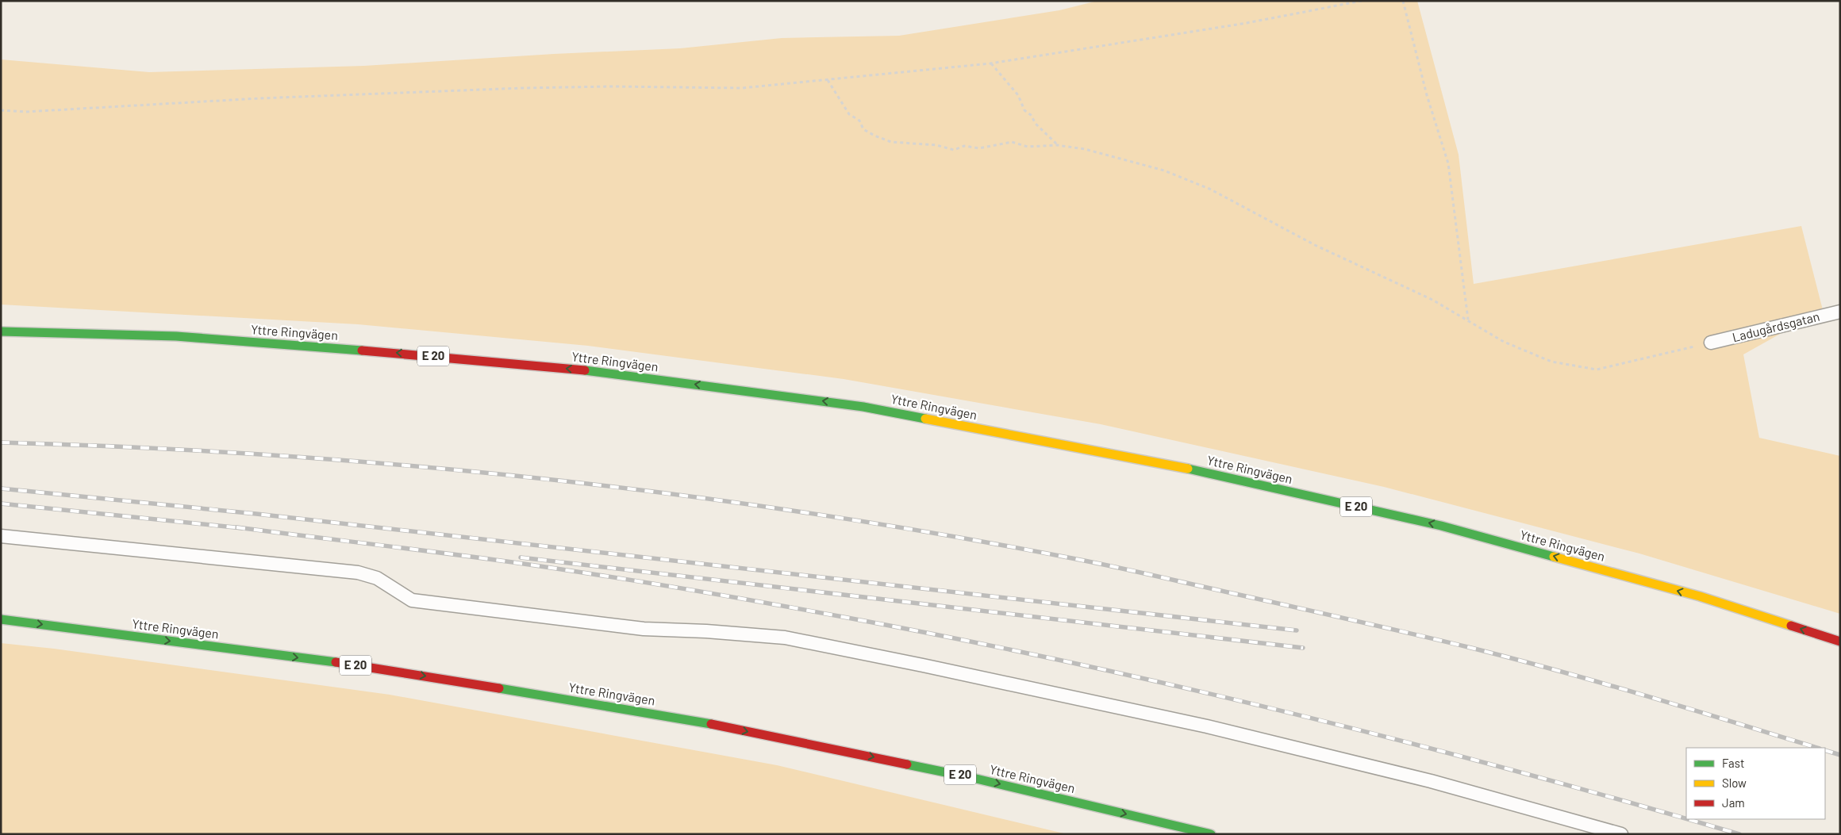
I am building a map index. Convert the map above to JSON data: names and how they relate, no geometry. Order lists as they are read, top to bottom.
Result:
{
  "streets": {
    "highway": ["Yttre Ringvägen", "E 20"],
    "lane": ["Ladugårdsgatan"]
  },
  "legend": ["Fast", "Slow", "Jam"]
}
